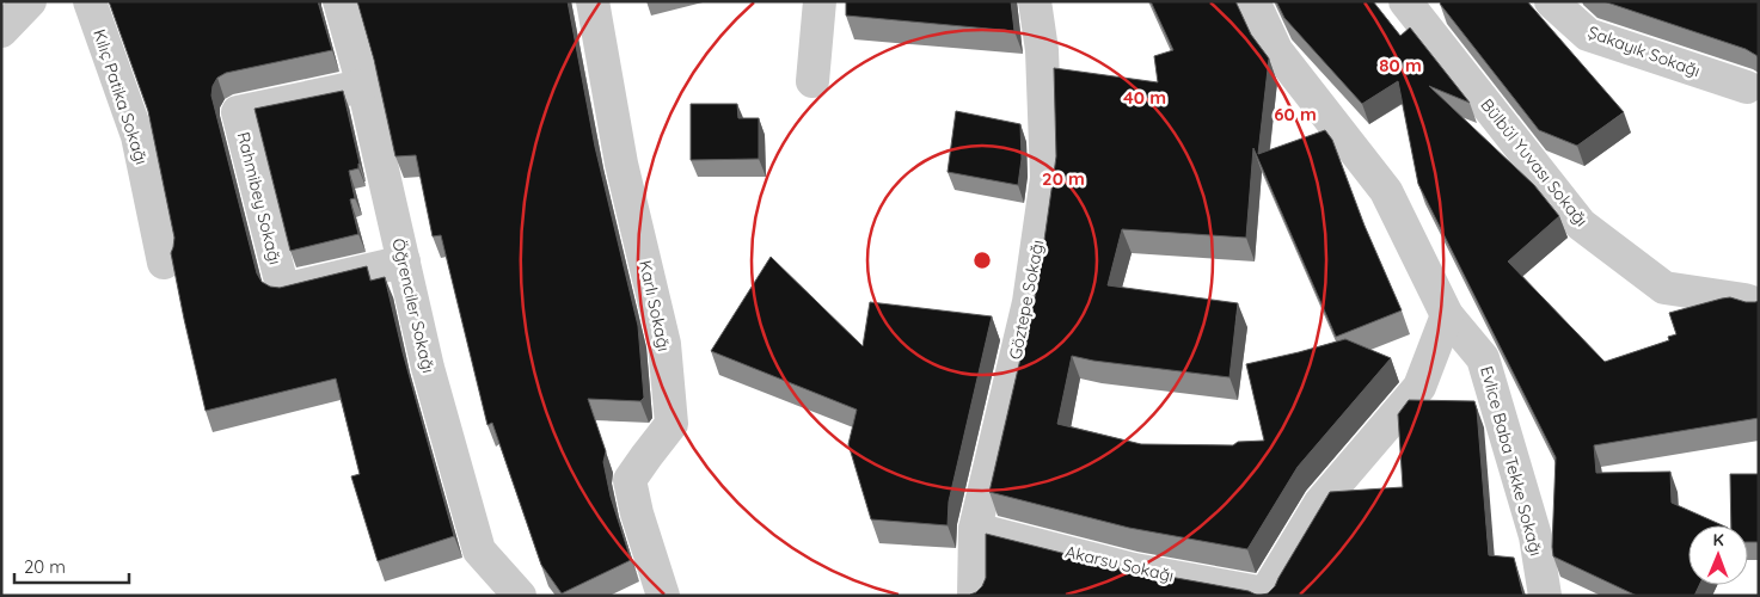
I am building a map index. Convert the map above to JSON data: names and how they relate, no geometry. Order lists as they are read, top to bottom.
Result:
{
  "streets": {
    "street": [
      "Şakayık Sokağı",
      "Kılıç Patika Sokağı",
      "Bülbül Yuvası Sokağı",
      "Rahmibey Sokağı",
      "Göztepe Sokağı",
      "Öğrenciler Sokağı",
      "Karlı Sokağı",
      "Evlice Baba Tekke Sokağı",
      "Akarsu Sokağı"
    ]
  },
  "crossings": [
    ["Rahmibey Sokağı", "Öğrenciler Sokağı"],
    ["Göztepe Sokağı", "Akarsu Sokağı"]
  ],
  "scale_bar": "20 m",
  "north": "top",
  "rings": [
    "80 m",
    "40 m",
    "60 m",
    "20 m"
  ]
}
